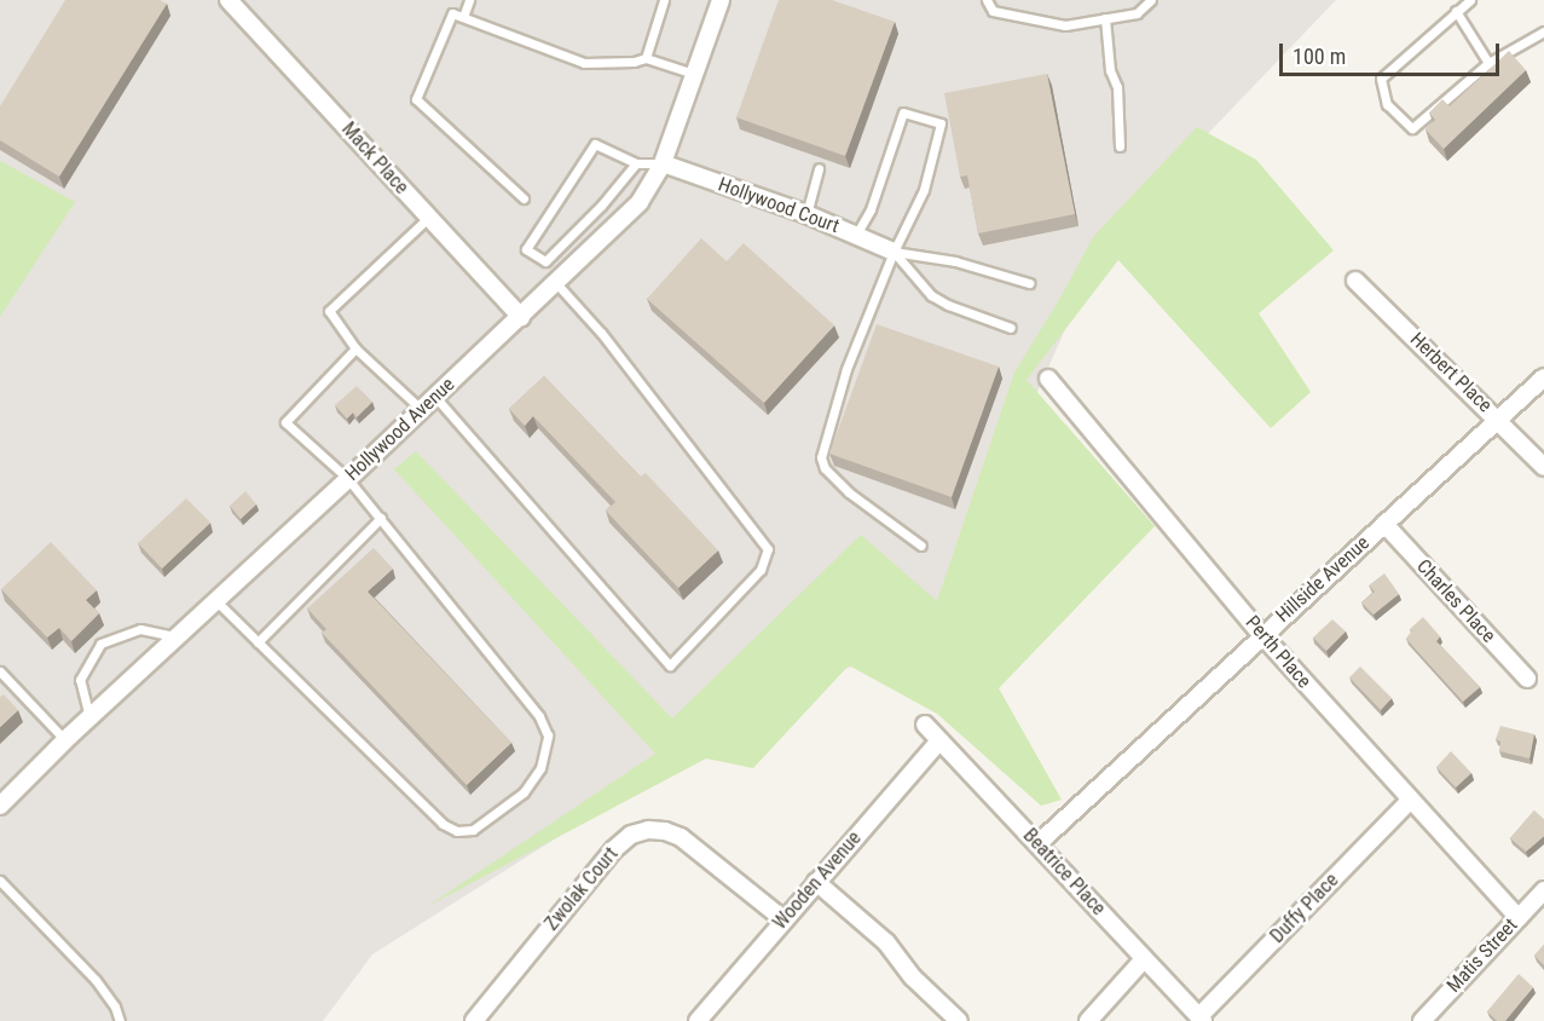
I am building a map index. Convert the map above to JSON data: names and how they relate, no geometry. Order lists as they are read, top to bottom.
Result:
{
  "streets": {
    "street": [
      "Mack Place",
      "Hollywood Court",
      "Herbert Place",
      "Hollywood Avenue",
      "Hillside Avenue",
      "Charles Place",
      "Perth Place",
      "Beatrice Place",
      "Wooden Avenue",
      "Zwolak Court",
      "Duffy Place",
      "Matis Street"
    ]
  },
  "crossings": [
    ["Mack Place", "Hollywood Avenue"],
    ["Hollywood Court", "Hollywood Avenue"],
    ["Herbert Place", "Hillside Avenue"],
    ["Hillside Avenue", "Charles Place"],
    ["Hillside Avenue", "Perth Place"],
    ["Hillside Avenue", "Beatrice Place"],
    ["Perth Place", "Duffy Place"],
    ["Perth Place", "Matis Street"],
    ["Beatrice Place", "Wooden Avenue"],
    ["Beatrice Place", "Duffy Place"],
    ["Wooden Avenue", "Zwolak Court"]
  ],
  "scale_bar": "100 m"
}
